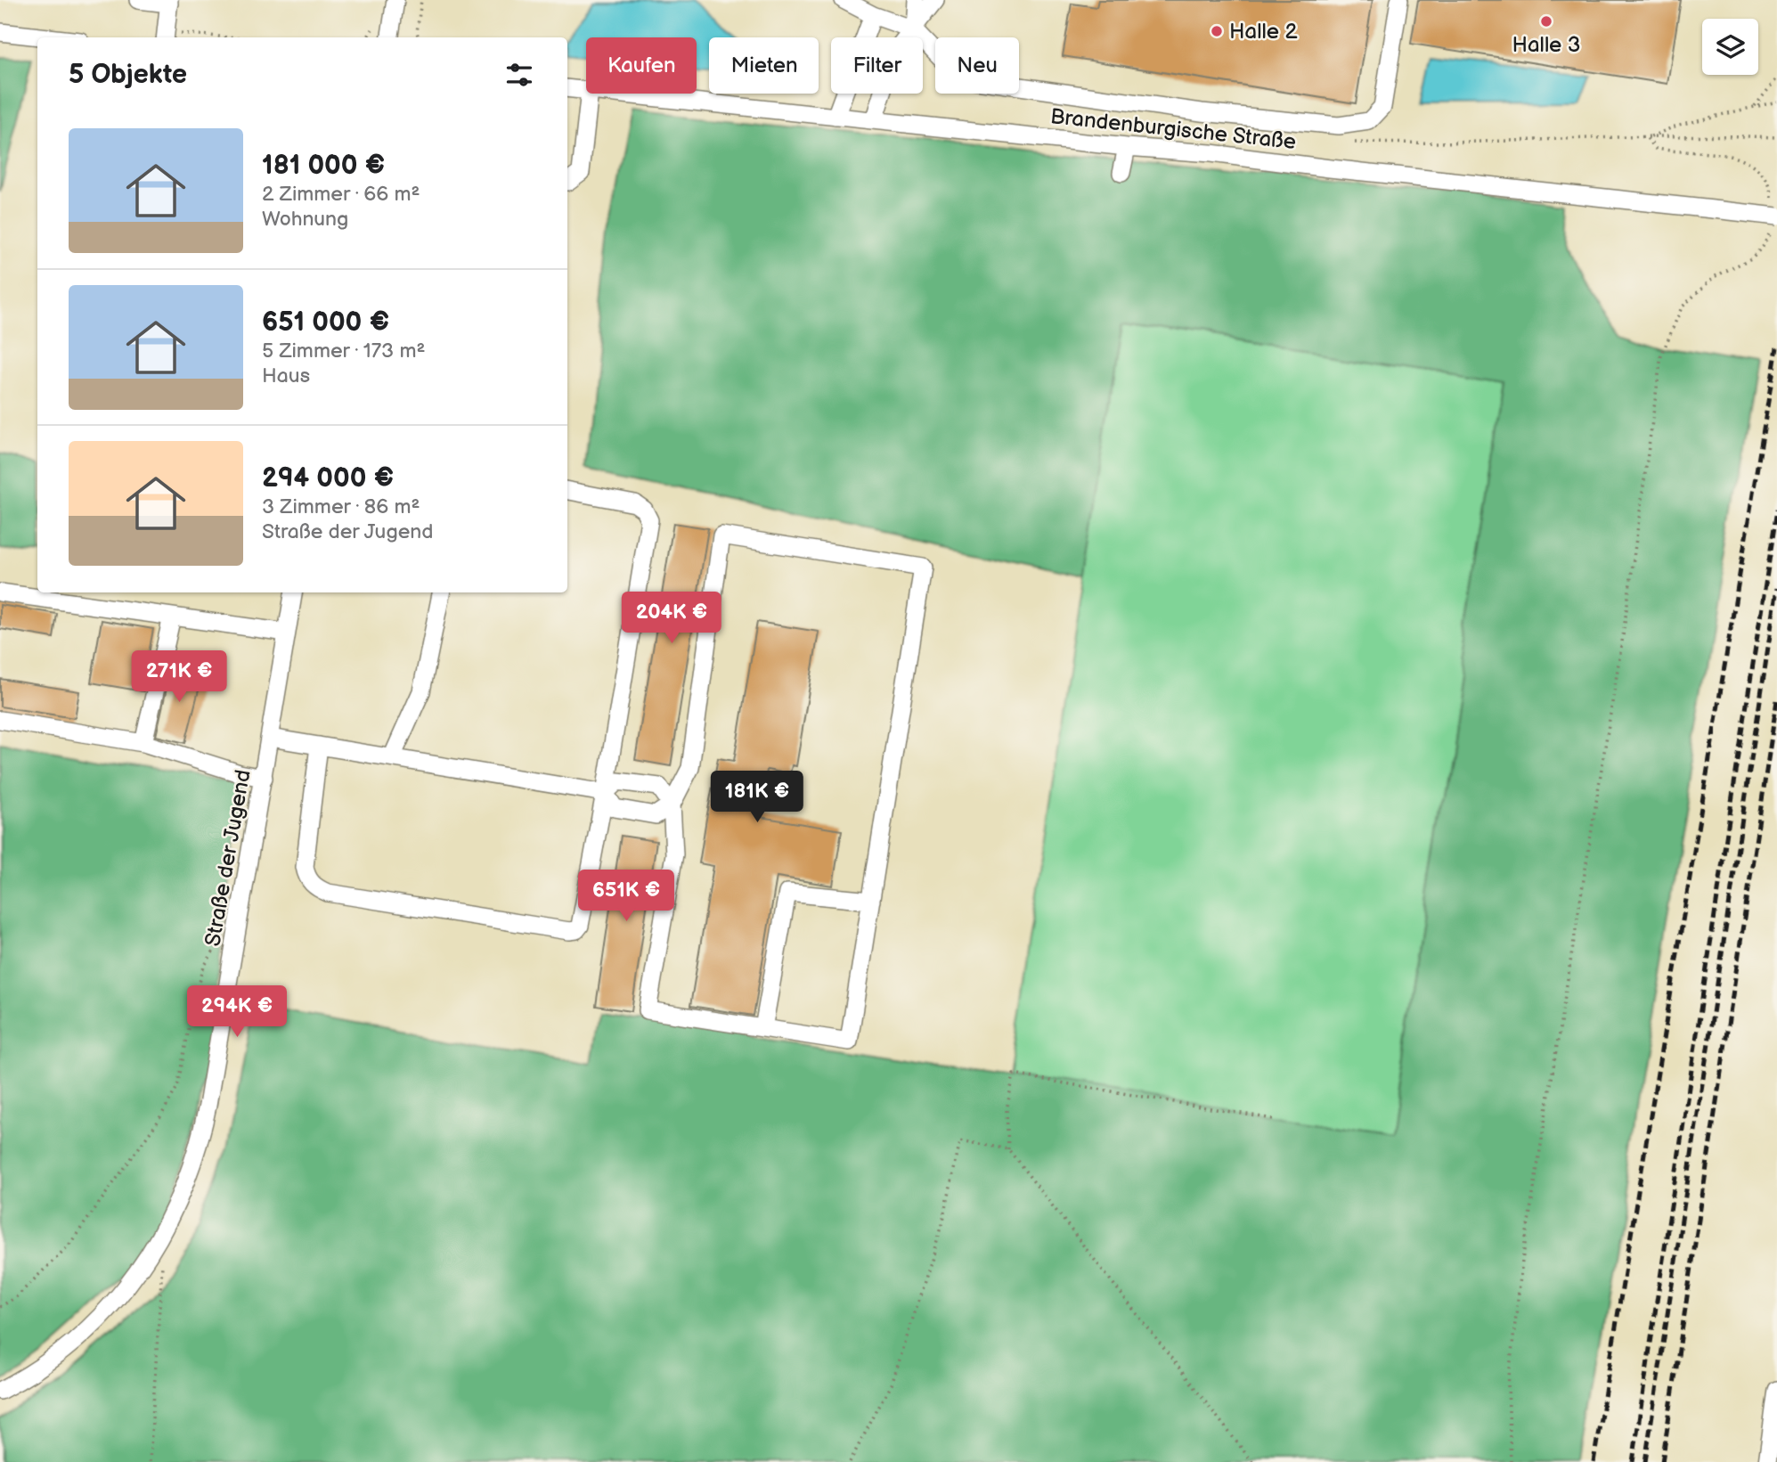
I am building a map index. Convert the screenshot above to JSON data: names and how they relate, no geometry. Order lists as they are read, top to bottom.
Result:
{
  "streets": {
    "street": ["Brandenburgische Straße", "Straße der Jugend"]
  },
  "places": ["Halle 3", "Halle 2"],
  "page": {
    "chip": [
      "Kaufen",
      "Mieten",
      "Filter",
      "Neu"
    ],
    "heading": "5 Objekte",
    "list": [
      {
        "name": "181 000 €",
        "note": "2 Zimmer · 66 m² · Wohnung"
      },
      {
        "name": "651 000 €",
        "note": "5 Zimmer · 173 m² · Haus"
      },
      {
        "name": "294 000 €",
        "note": "3 Zimmer · 86 m² · Straße der Jugend"
      }
    ],
    "price": [
      "204K €",
      "271K €",
      "181K €",
      "651K €",
      "294K €"
    ]
  }
}
